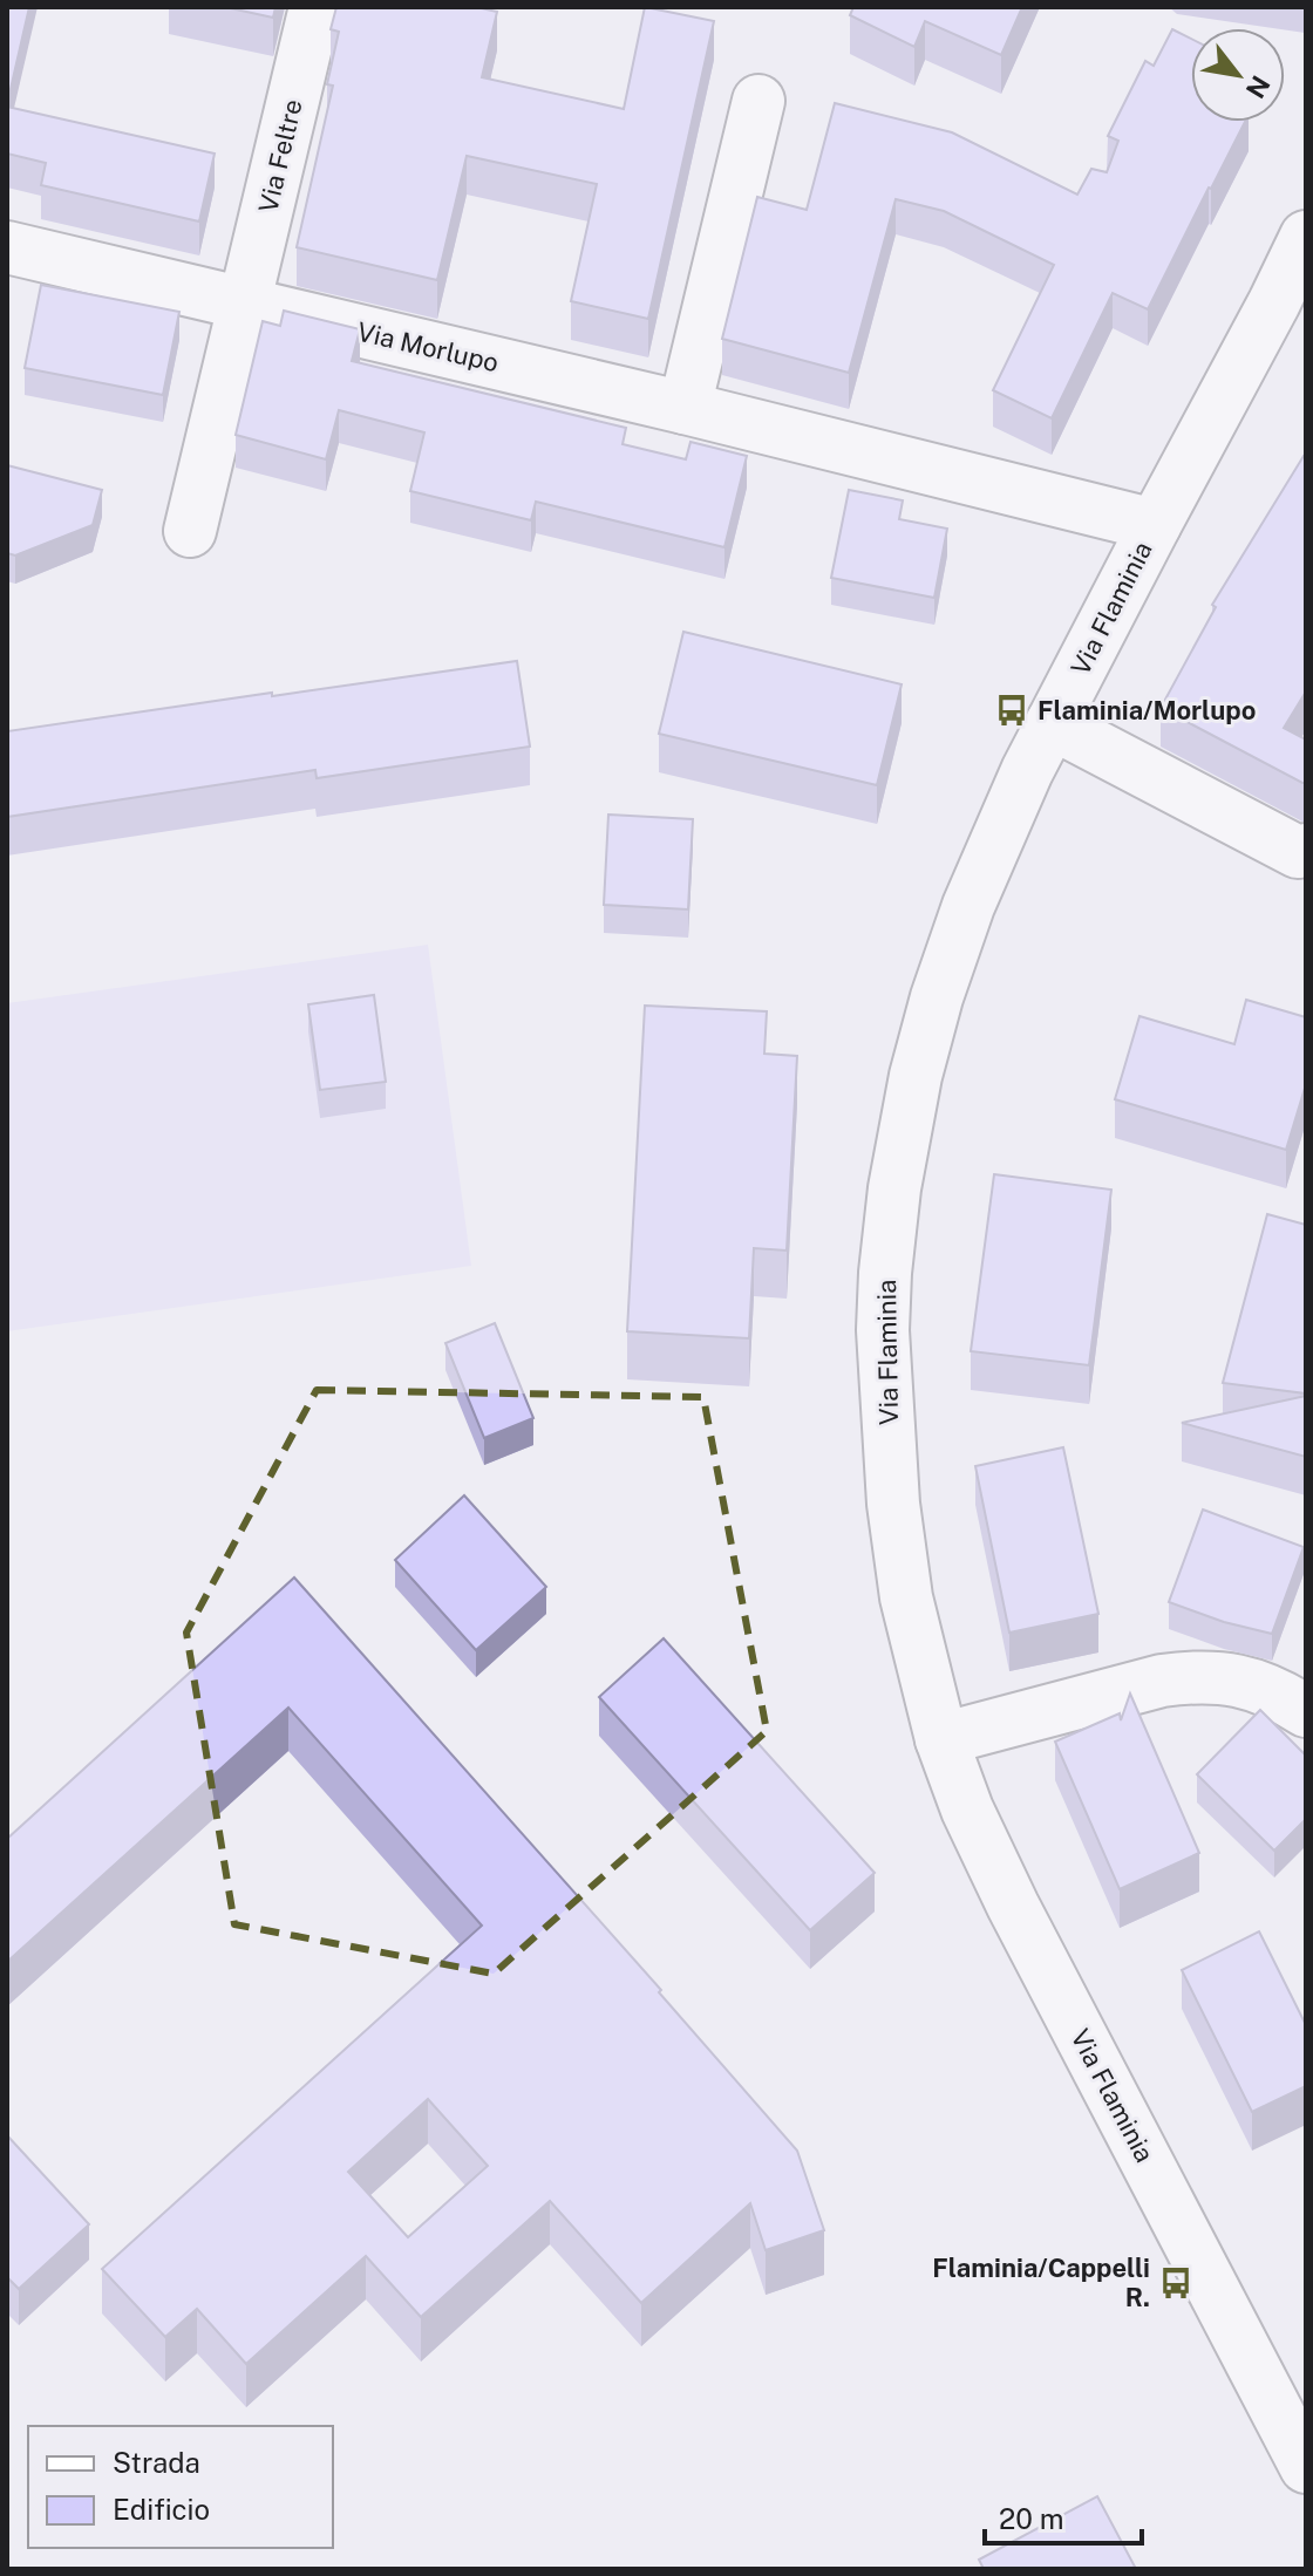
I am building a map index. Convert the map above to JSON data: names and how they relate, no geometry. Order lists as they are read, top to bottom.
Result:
{
  "streets": {
    "street": ["Via Feltre", "Via Morlupo", "Via Flaminia"]
  },
  "crossings": [
    ["Via Feltre", "Via Morlupo"],
    ["Via Morlupo", "Via Flaminia"]
  ],
  "places": {
    "bus stop": ["Flaminia/Morlupo", "Flaminia/Cappelli R."]
  },
  "legend": ["Strada", "Edificio"],
  "scale_bar": "20 m",
  "north": "bottom right"
}
